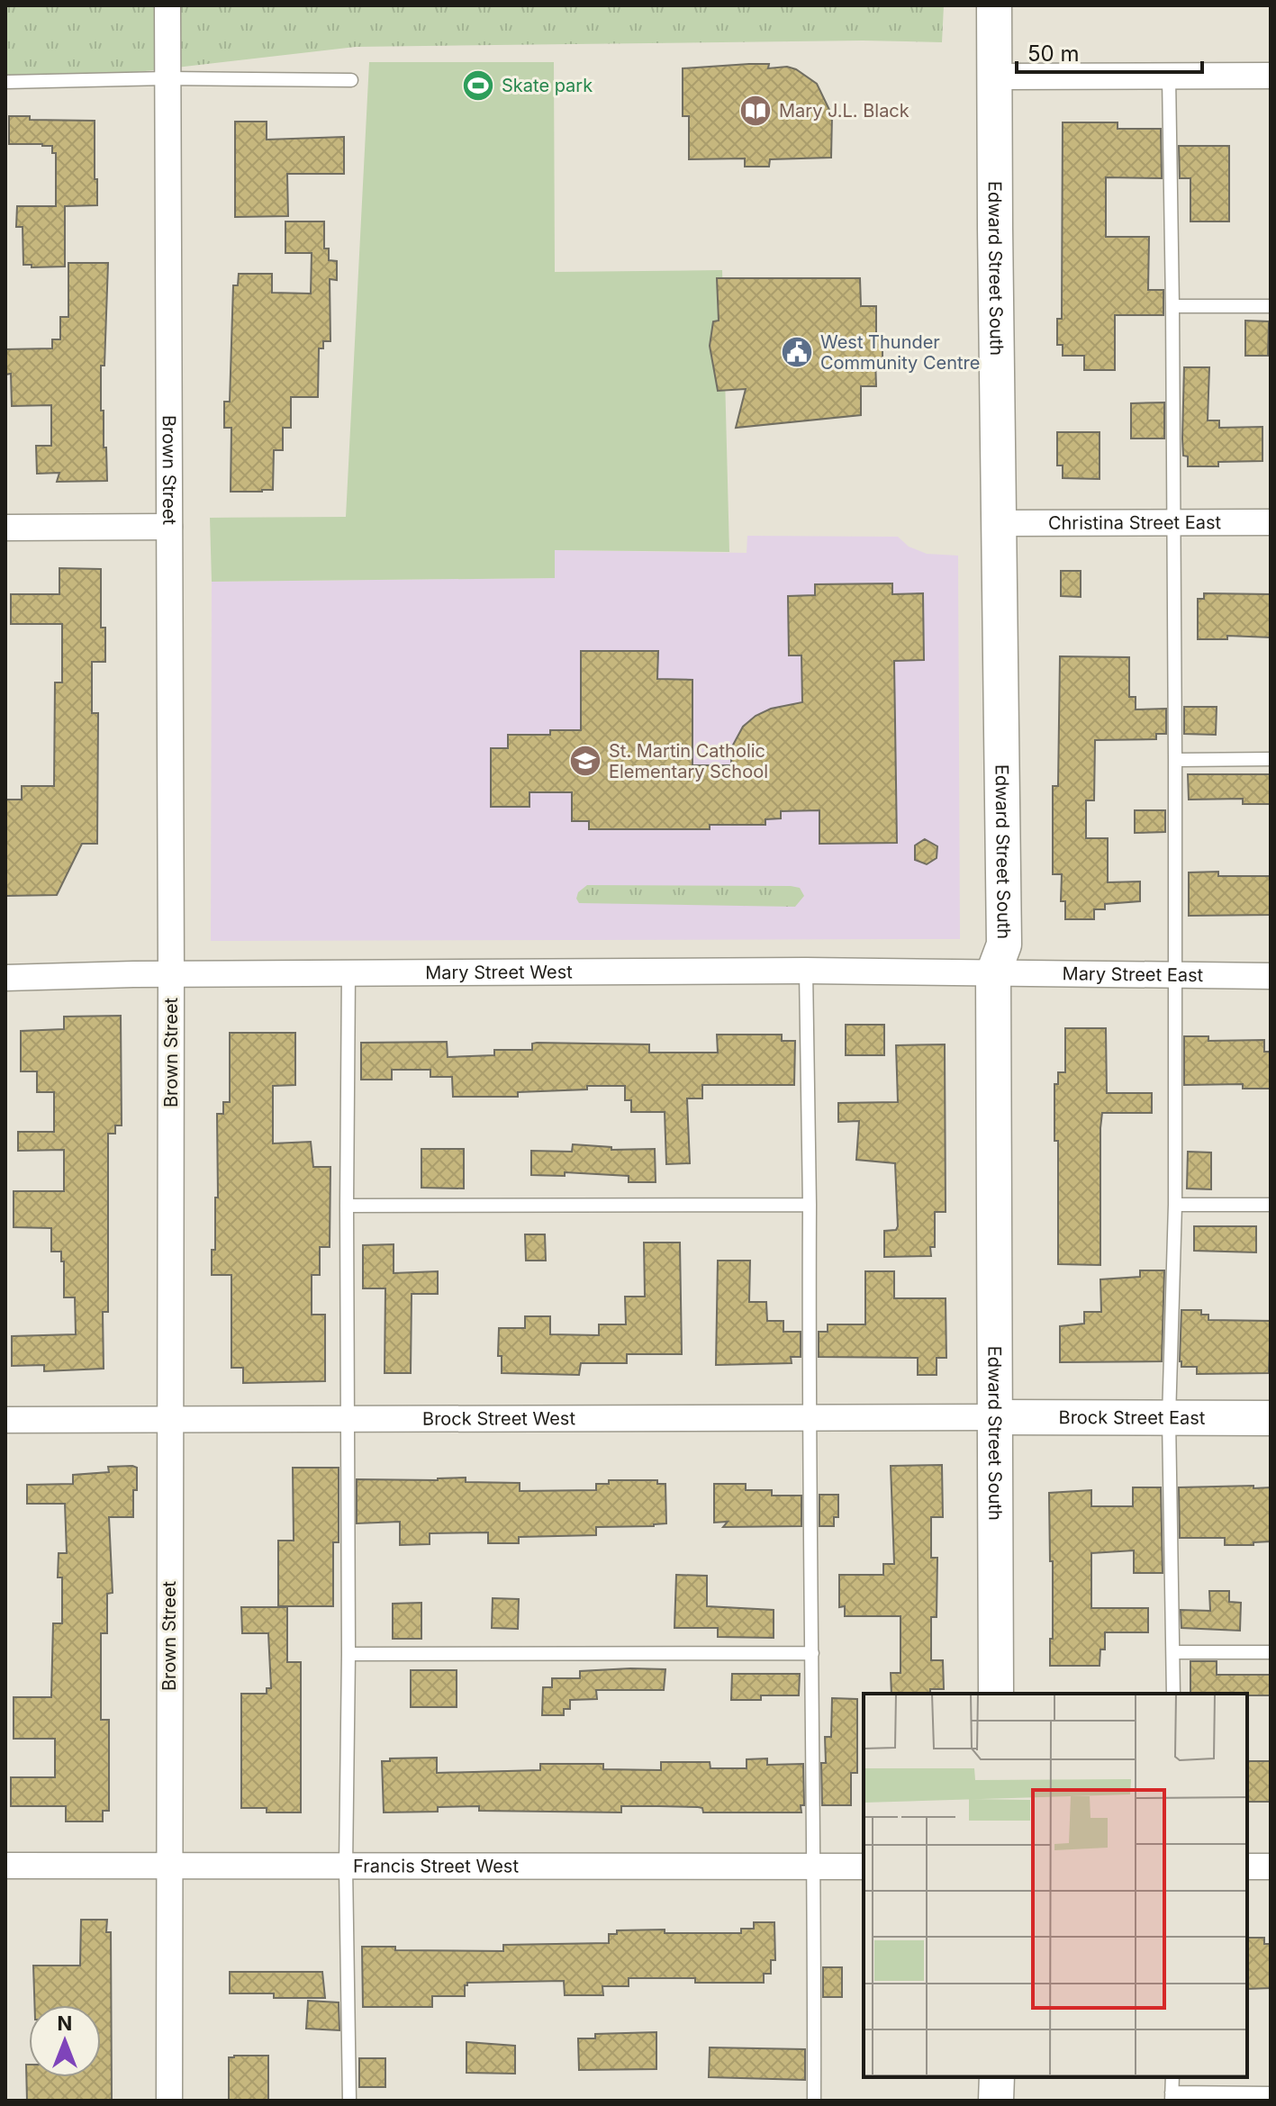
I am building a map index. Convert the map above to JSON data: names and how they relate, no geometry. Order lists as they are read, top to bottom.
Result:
{
  "streets": {
    "main road": ["Edward Street South", "Brock Street East"],
    "street": [
      "Brown Street",
      "Christina Street East",
      "Mary Street West",
      "Mary Street East",
      "Brock Street West",
      "Francis Street West"
    ]
  },
  "crossings": [
    ["Edward Street South", "Christina Street East"],
    ["Edward Street South", "Mary Street West"],
    ["Edward Street South", "Mary Street East"],
    ["Edward Street South", "Brock Street East"],
    ["Edward Street South", "Brock Street West"],
    ["Brown Street", "Mary Street West"],
    ["Brown Street", "Brock Street West"],
    ["Brown Street", "Francis Street West"],
    ["Mary Street West", "Mary Street East"],
    ["Brock Street East", "Brock Street West"]
  ],
  "places": {
    "sports": ["Skate park"],
    "library": ["Mary J.L. Black"],
    "public building": ["West Thunder Community Centre"],
    "school or university": ["St. Martin Catholic Elementary School"]
  },
  "scale_bar": "50 m",
  "north": "top"
}
